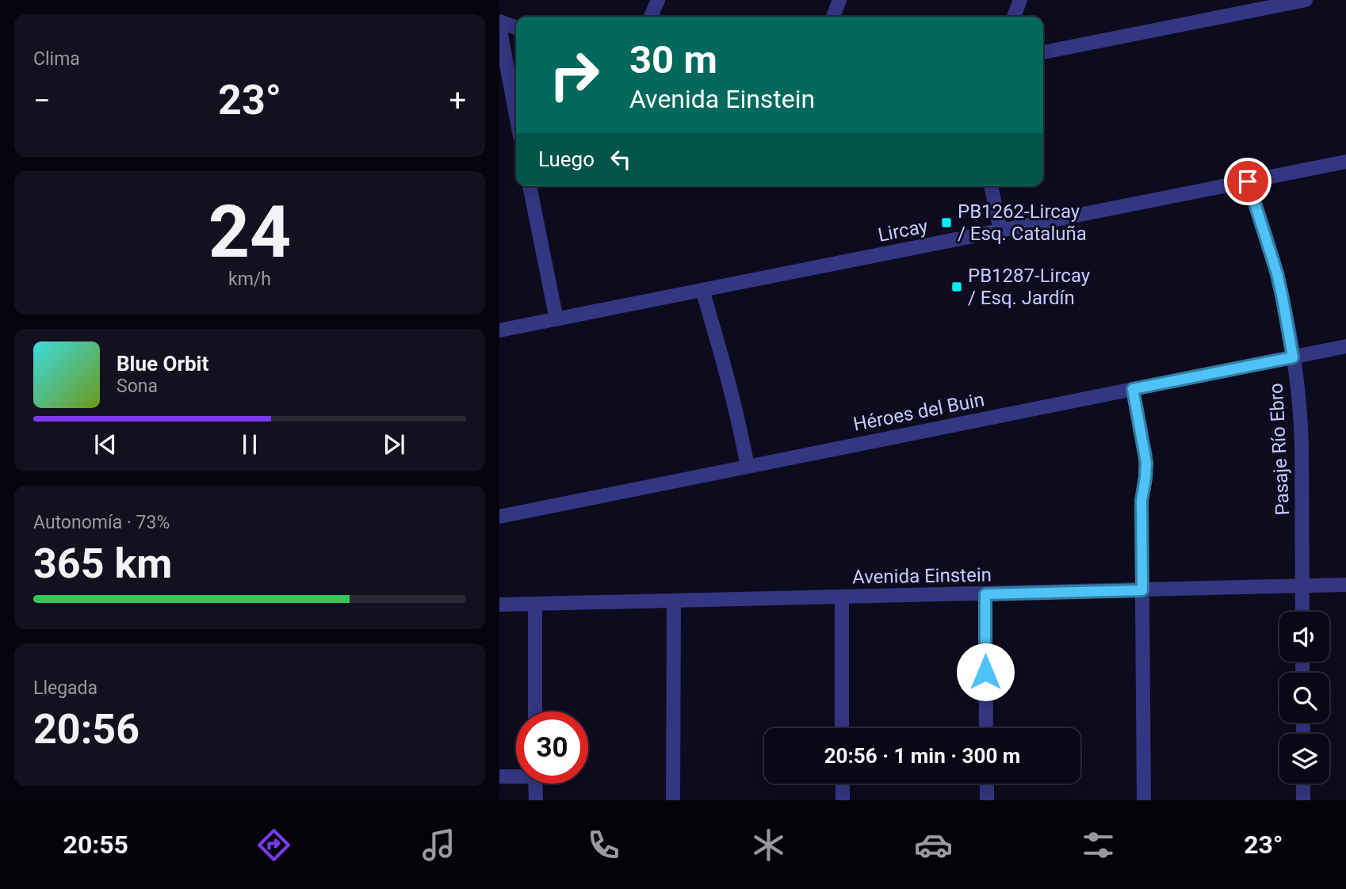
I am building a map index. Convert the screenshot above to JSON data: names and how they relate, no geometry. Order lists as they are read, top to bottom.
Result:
{
  "streets": {
    "street": [
      "Lircay",
      "Héroes del Buin",
      "Pasaje Río Ebro",
      "Avenida Einstein"
    ]
  },
  "crossings": [
    ["Lircay", "Pasaje Río Ebro"],
    ["Héroes del Buin", "Pasaje Río Ebro"],
    ["Pasaje Río Ebro", "Avenida Einstein"]
  ],
  "places": {
    "transit": ["PB1262-Lircay / Esq. Cataluña", "PB1287-Lircay / Esq. Jardín"]
  },
  "page": {
    "tile": [
      "Clima",
      ["24", "km/h"],
      ["Autonomía · 73%", "365 km"],
      ["Llegada", "20:56"]
    ],
    "turn": ["30 m", "Avenida Einstein"],
    "heat": ["−", "23°", "+"],
    "then": "Luego",
    "song": ["Blue Orbit", "Sona"],
    "limit": "30",
    "trip": "20:56 · 1 min · 300 m",
    "tabs": ["20:55", "23°"]
  }
}
